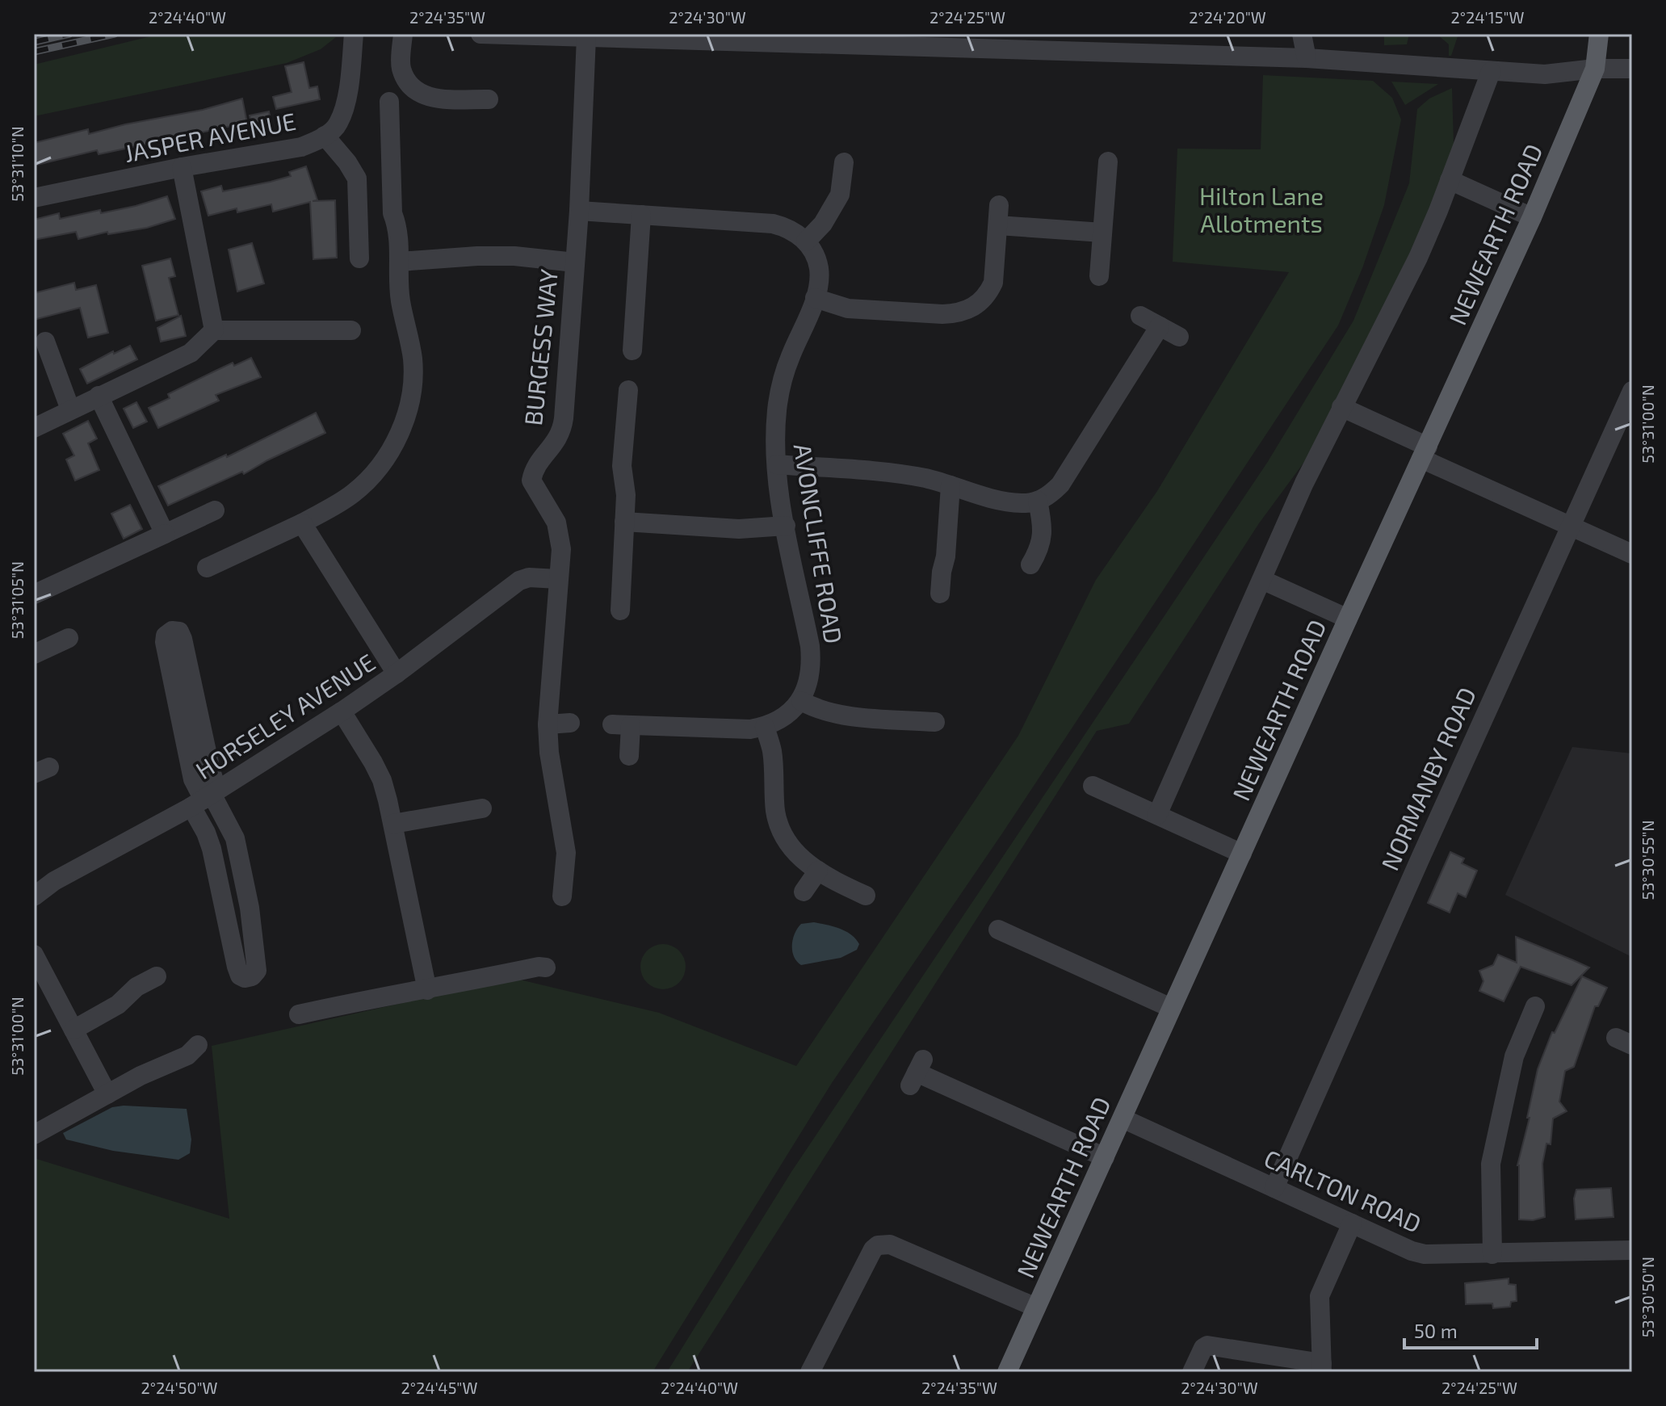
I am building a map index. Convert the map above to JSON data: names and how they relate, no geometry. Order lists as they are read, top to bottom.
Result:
{
  "streets": {
    "main road": ["NEWEARTH ROAD"],
    "street": [
      "JASPER AVENUE",
      "BURGESS WAY",
      "AVONCLIFFE ROAD",
      "HORSELEY AVENUE",
      "NORMANBY ROAD",
      "CARLTON ROAD"
    ]
  },
  "crossings": [
    ["NEWEARTH ROAD", "CARLTON ROAD"],
    ["BURGESS WAY", "HORSELEY AVENUE"],
    ["NORMANBY ROAD", "CARLTON ROAD"]
  ],
  "parks": ["Hilton Lane Allotments"],
  "scale_bar": "50 m",
  "coordinates": [
    "2°24'40\"W",
    "2°24'35\"W",
    "2°24'30\"W",
    "2°24'25\"W",
    "2°24'20\"W",
    "2°24'15\"W",
    "53°31'10\"N",
    "53°31'00\"N",
    "53°31'05\"N",
    "53°30'55\"N",
    "53°30'50\"N",
    "2°24'50\"W",
    "2°24'45\"W"
  ]
}
